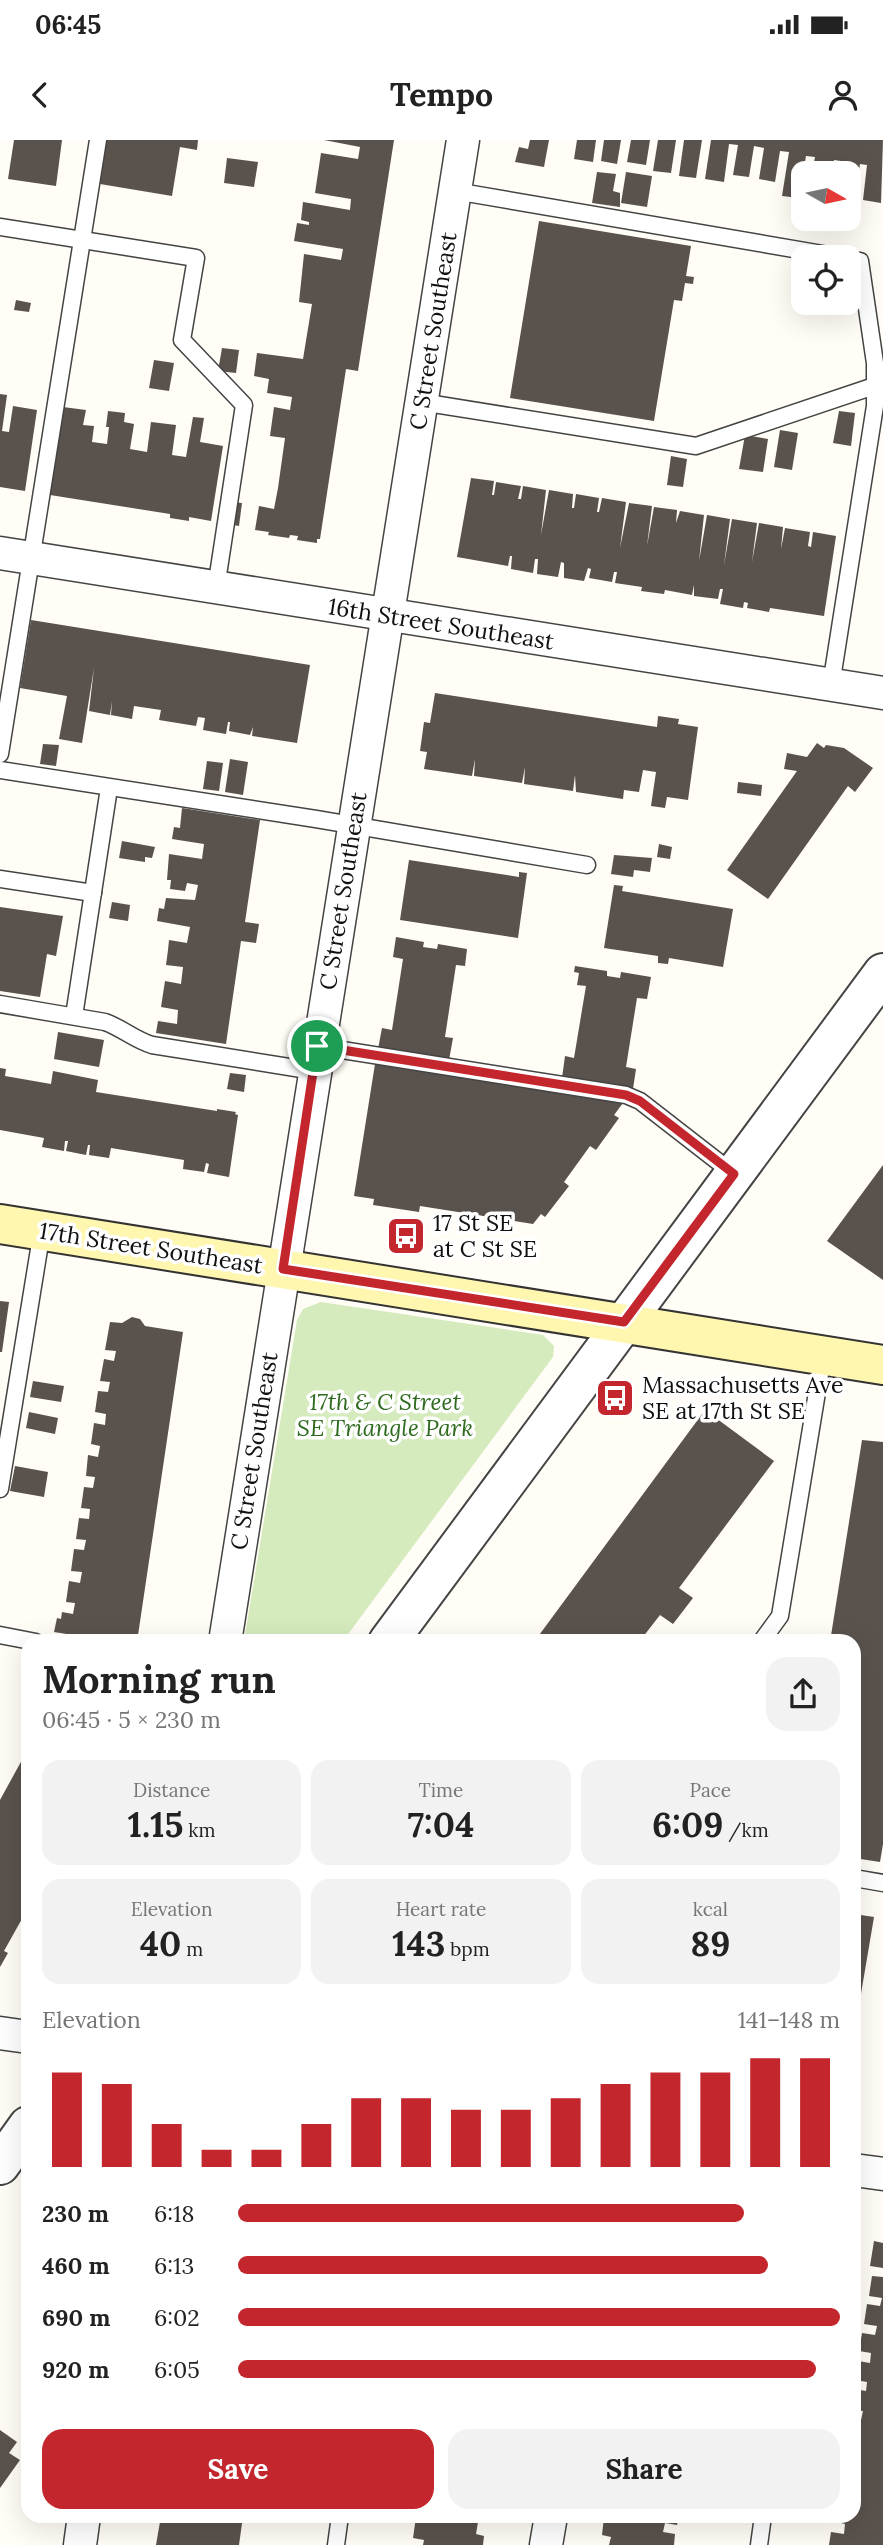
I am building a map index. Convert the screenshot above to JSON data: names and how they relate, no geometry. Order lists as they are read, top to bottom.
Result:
{
  "streets": {
    "main road": ["17th Street Southeast"],
    "street": ["C Street Southeast", "16th Street Southeast"]
  },
  "crossings": [
    ["C Street Southeast", "16th Street Southeast"],
    ["C Street Southeast", "17th Street Southeast"]
  ],
  "parks": ["17th & C Street SE Triangle Park"],
  "places": {
    "bus stop": ["17 St SE at C St SE", "Massachusetts Ave SE at 17th St SE"]
  },
  "north": "right",
  "page": {
    "status": "06:45",
    "header": "Tempo",
    "heading": ["Morning run", "06:45 · 5 × 230 m"],
    "stats": [
      ["Distance", "1.15 km"],
      ["Time", "7:04"],
      ["Pace", "6:09 /km"],
      ["Elevation", "40 m"],
      ["Heart rate", "143 bpm"],
      ["kcal", "89"]
    ],
    "chart": ["Elevation", "141–148 m"],
    "list": [
      {
        "name": "230 m",
        "note": "6:18"
      },
      {
        "name": "460 m",
        "note": "6:13"
      },
      {
        "name": "690 m",
        "note": "6:02"
      },
      {
        "name": "920 m",
        "note": "6:05"
      }
    ],
    "buttons": ["Save", "Share"]
  }
}
